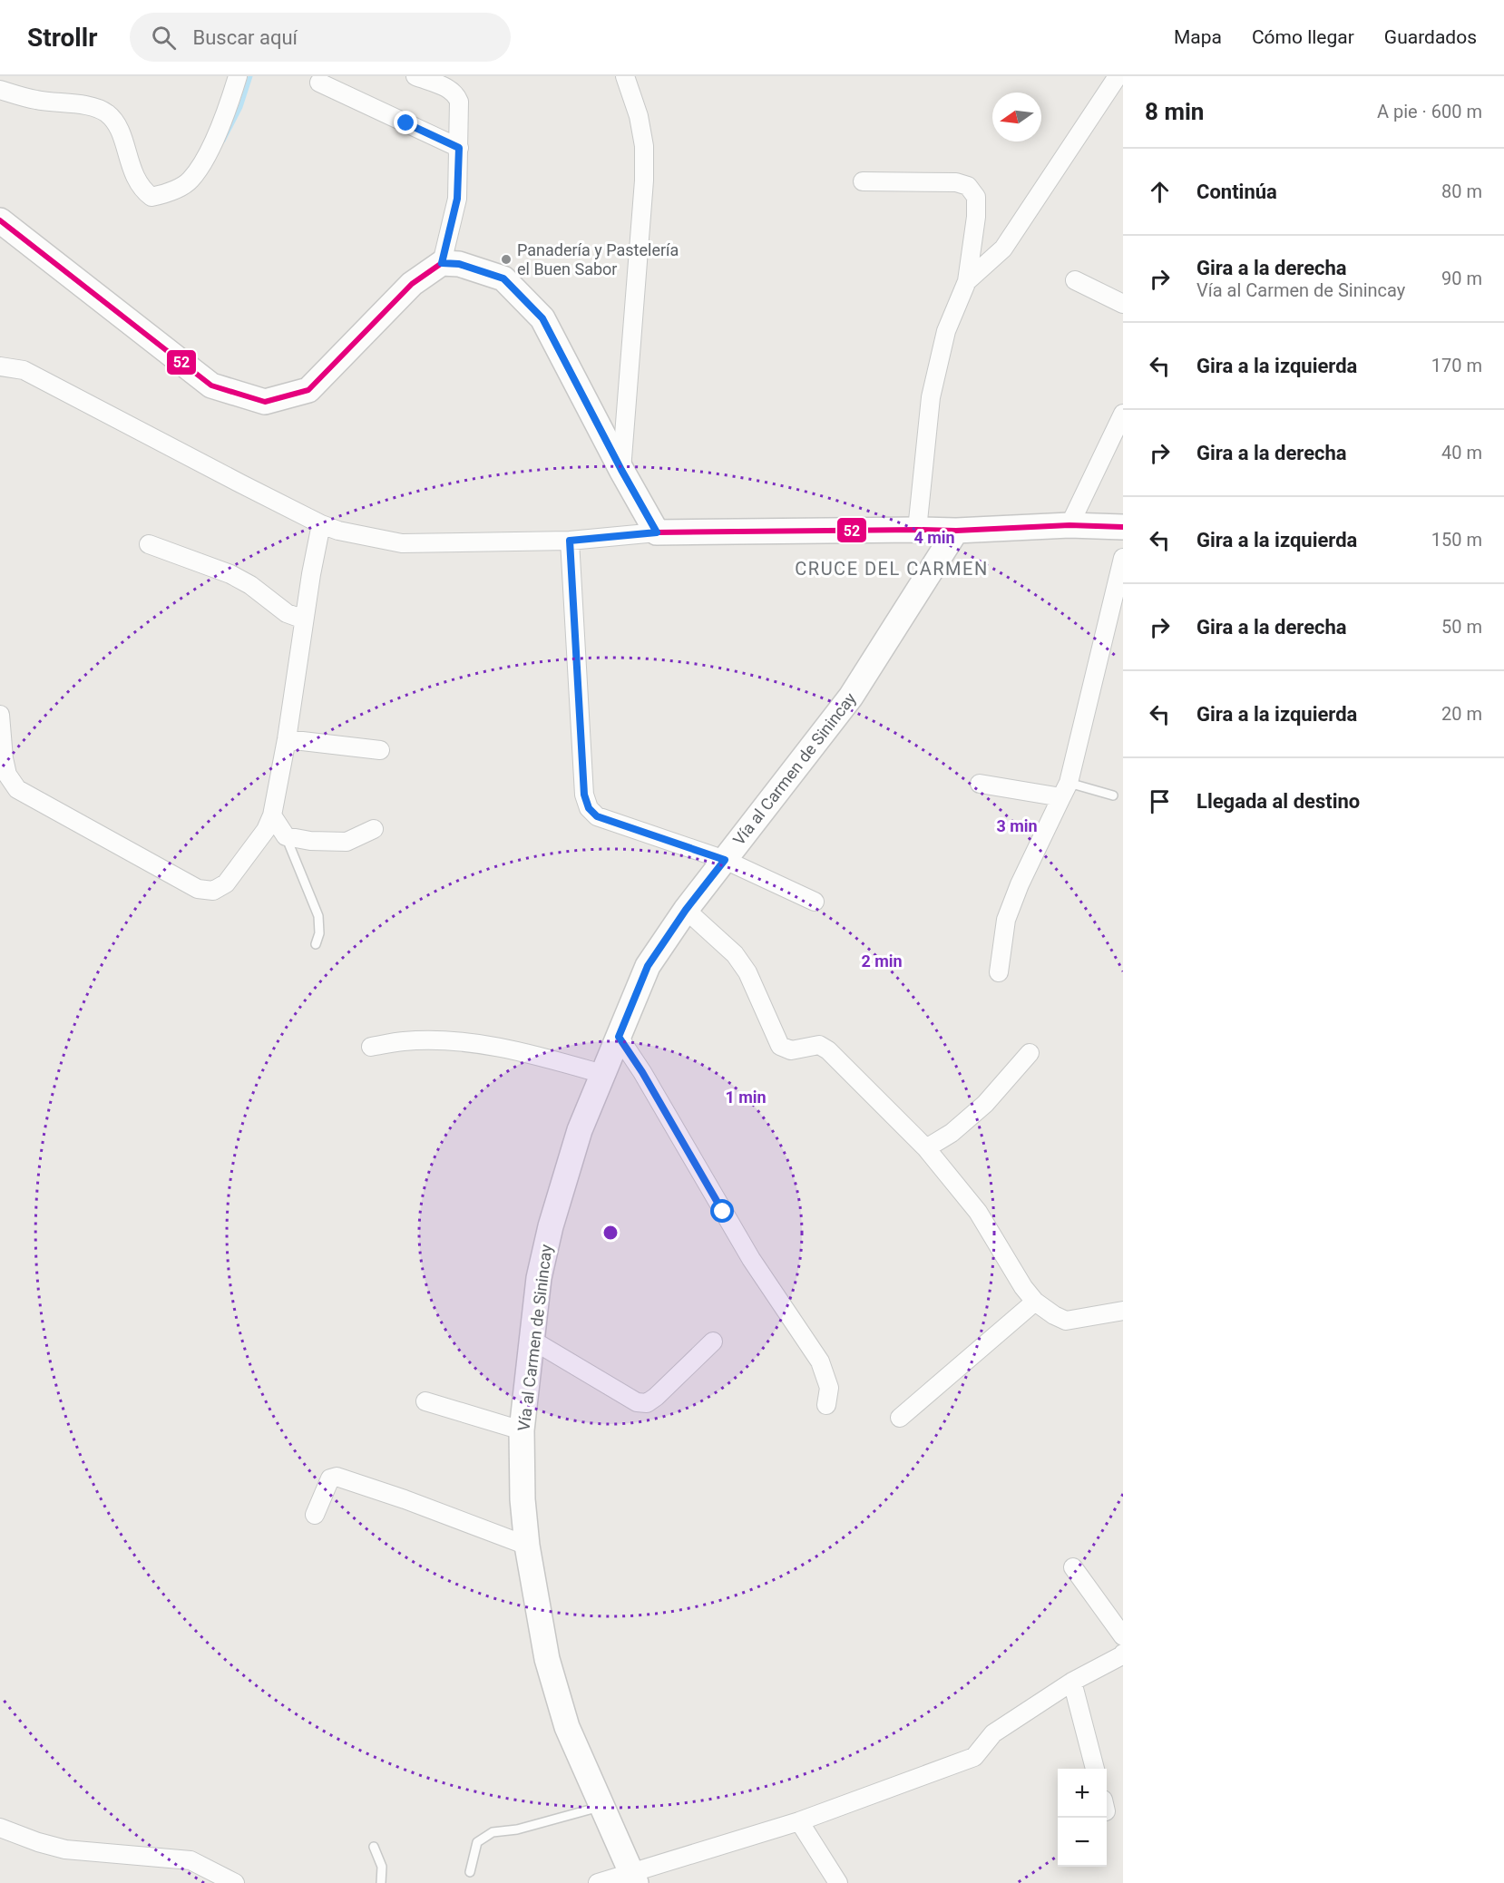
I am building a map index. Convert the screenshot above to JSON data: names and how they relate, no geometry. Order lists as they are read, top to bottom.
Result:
{
  "streets": {
    "street": ["Vía al Carmen de Sinincay"]
  },
  "districts": ["CRUCE DEL CARMEN"],
  "places": ["Panadería y Pastelería el Buen Sabor"],
  "lines": ["transit line 52"],
  "north": "left",
  "page": {
    "header": "Strollr",
    "search": "Buscar aquí",
    "nav": ["Mapa", "Cómo llegar", "Guardados"],
    "heading": ["8 min", "A pie · 600 m"],
    "list": [
      ["Continúa", "80 m"],
      ["Gira a la derecha", "Vía al Carmen de Sinincay", "90 m"],
      ["Gira a la izquierda", "170 m"],
      ["Gira a la derecha", "40 m"],
      ["Gira a la izquierda", "150 m"],
      ["Gira a la derecha", "50 m"],
      ["Gira a la izquierda", "20 m"],
      "Llegada al destino"
    ],
    "map_buttons": ["+", "−"]
  },
  "rings": [
    "4 min",
    "3 min",
    "2 min",
    "1 min"
  ]
}
